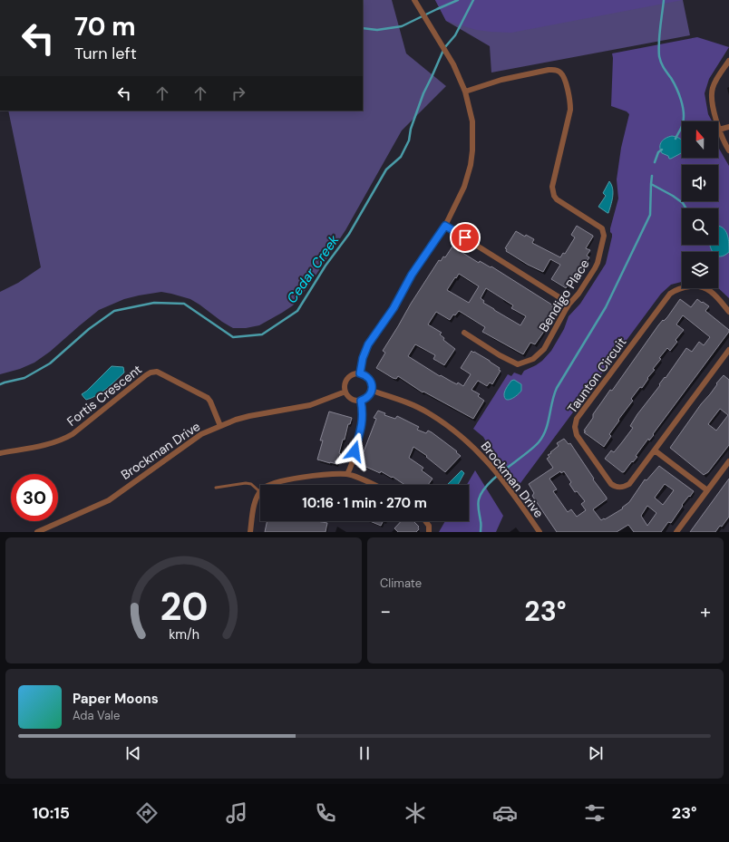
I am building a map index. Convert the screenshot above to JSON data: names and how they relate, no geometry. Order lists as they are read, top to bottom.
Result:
{
  "streets": {
    "street": [
      "Bendigo Place",
      "Taunton Circuit",
      "Fortis Crescent",
      "Brockman Drive"
    ]
  },
  "crossings": [
    ["Fortis Crescent", "Brockman Drive"]
  ],
  "water": ["Cedar Creek"],
  "north": "top",
  "page": {
    "turn": ["70 m", "Turn left"],
    "limit": "30",
    "trip": "10:16 · 1 min · 270 m",
    "tile": "Climate",
    "heat": ["−", "23°", "+"],
    "song": ["Paper Moons", "Ada Vale"],
    "tabs": ["10:15", "23°"],
    "gauge": ["20", "km/h"]
  }
}
